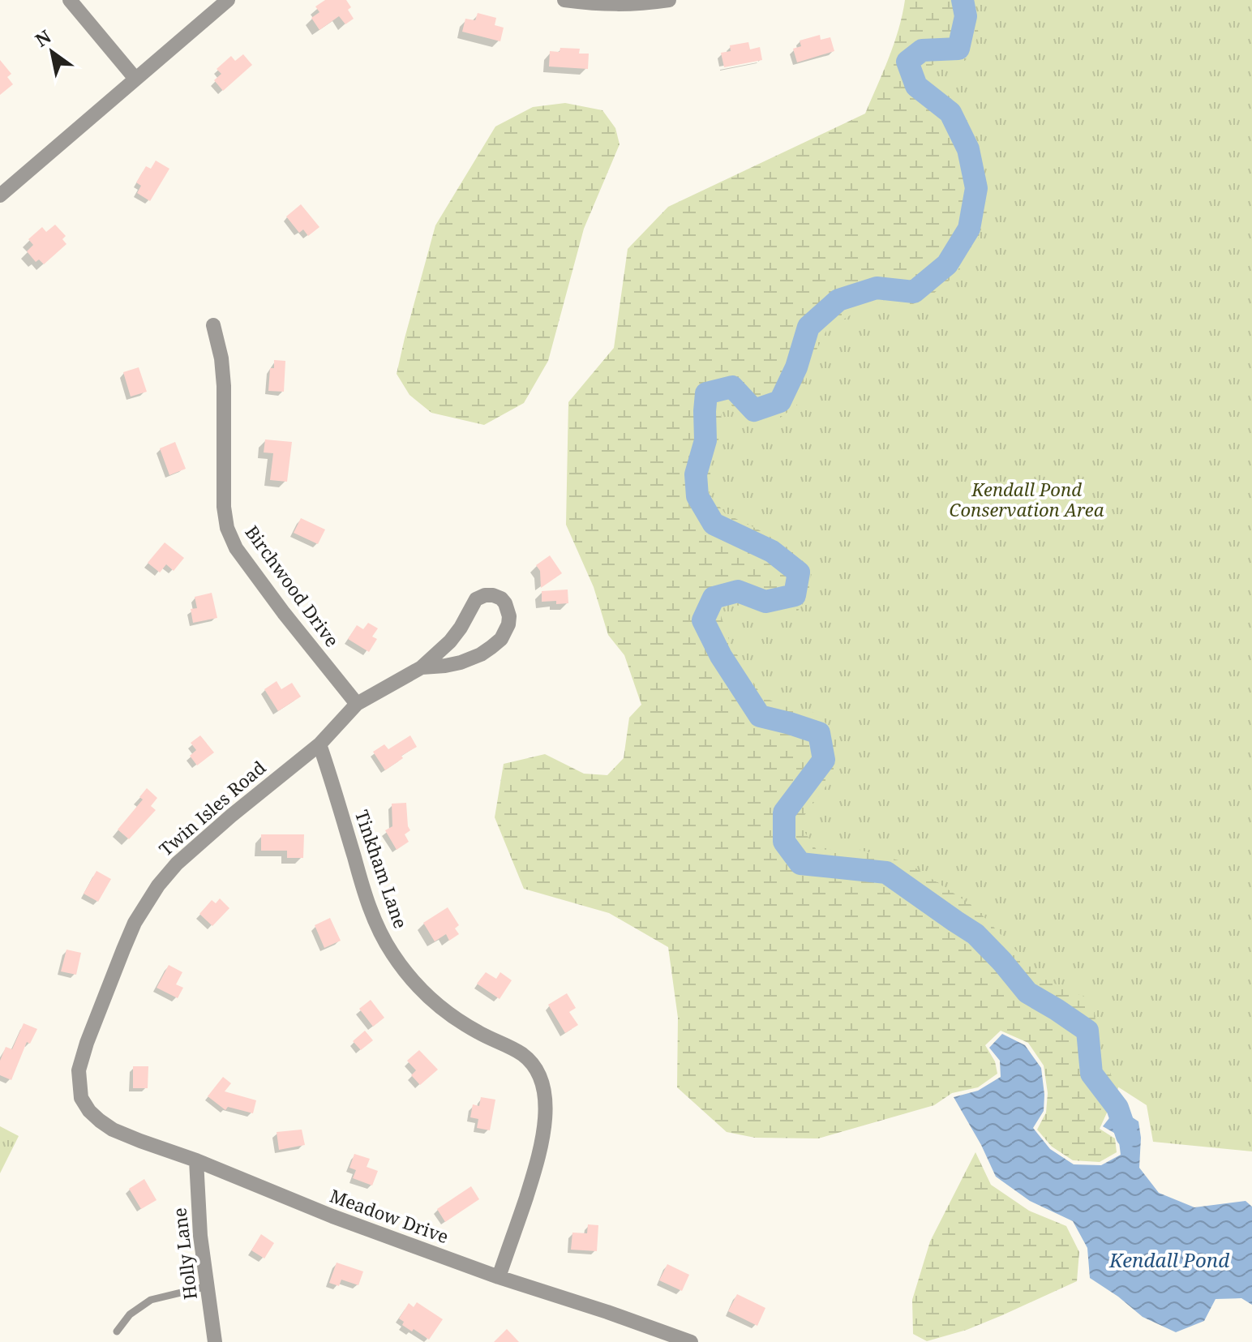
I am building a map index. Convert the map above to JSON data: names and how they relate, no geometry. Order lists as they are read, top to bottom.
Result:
{
  "streets": {
    "street": [
      "Birchwood Drive",
      "Twin Isles Road",
      "Tinkham Lane",
      "Meadow Drive",
      "Holly Lane"
    ]
  },
  "crossings": [
    ["Birchwood Drive", "Twin Isles Road"],
    ["Twin Isles Road", "Tinkham Lane"],
    ["Twin Isles Road", "Meadow Drive"],
    ["Tinkham Lane", "Meadow Drive"],
    ["Meadow Drive", "Holly Lane"]
  ],
  "water": ["Kendall Pond"],
  "parks": ["Kendall Pond Conservation Area"],
  "north": "top left"
}
